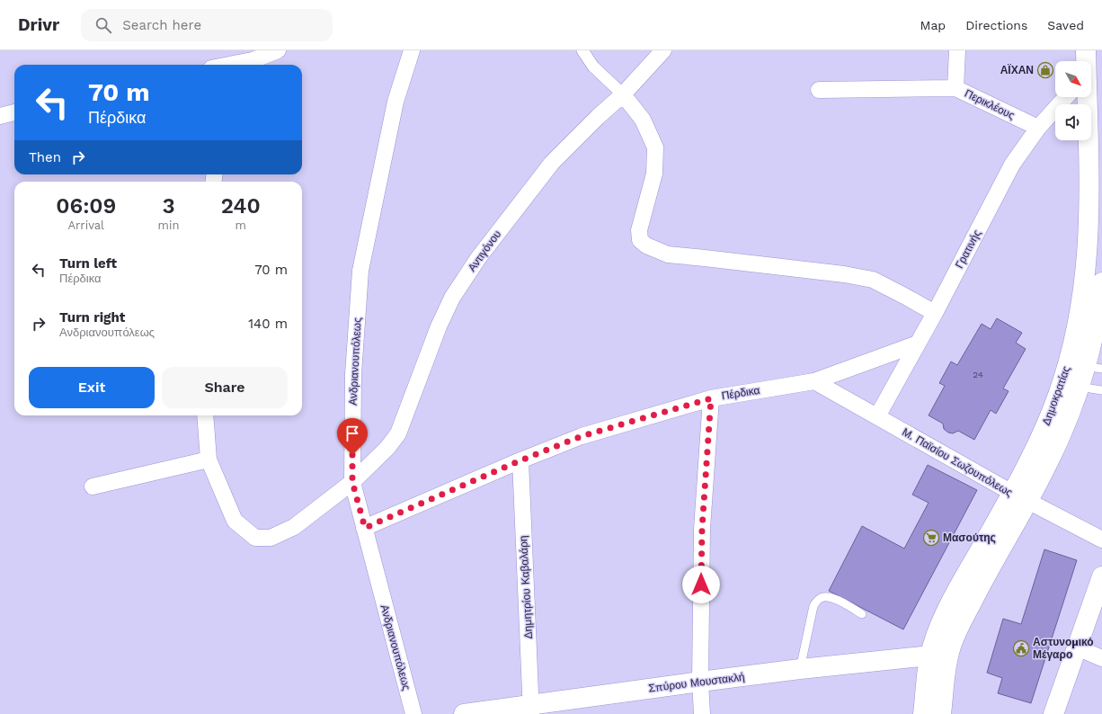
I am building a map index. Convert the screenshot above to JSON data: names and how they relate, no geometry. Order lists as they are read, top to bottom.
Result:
{
  "streets": {
    "street": [
      "Περικλέους",
      "Γρατινής",
      "Αντιγόνου",
      "Ανδριανουπόλεως",
      "Πέρδικα",
      "Δημοκρατίας",
      "Μ. Παϊσίου Σωζουπόλεως",
      "Δημητρίου Καβαλάρη",
      "Σπύρου Μουστακλή"
    ]
  },
  "crossings": [
    ["Περικλέους", "Γρατινής"],
    ["Γρατινής", "Πέρδικα"],
    ["Γρατινής", "Μ. Παϊσίου Σωζουπόλεως"],
    ["Αντιγόνου", "Ανδριανουπόλεως"],
    ["Ανδριανουπόλεως", "Πέρδικα"],
    ["Πέρδικα", "Μ. Παϊσίου Σωζουπόλεως"],
    ["Πέρδικα", "Δημητρίου Καβαλάρη"],
    ["Δημητρίου Καβαλάρη", "Σπύρου Μουστακλή"]
  ],
  "places": {
    "shop": ["ΑΪΧΑΝ"],
    "supermarket": ["Μασούτης"],
    "public building": ["Αστυνομικό Μέγαρο"]
  },
  "house_numbers": ["24"],
  "north": "bottom right",
  "page": {
    "header": "Drivr",
    "search": "Search here",
    "nav": ["Map", "Directions", "Saved"],
    "turn": ["70 m", "Πέρδικα"],
    "then": "Then",
    "eta": [
      "06:09",
      "Arrival",
      "3",
      "min",
      "240",
      "m"
    ],
    "list": [
      {
        "name": "Turn left",
        "note": "Πέρδικα",
        "value": "70 m"
      },
      {
        "name": "Turn right",
        "note": "Ανδριανουπόλεως",
        "value": "140 m"
      }
    ],
    "buttons": ["Exit", "Share"]
  }
}
